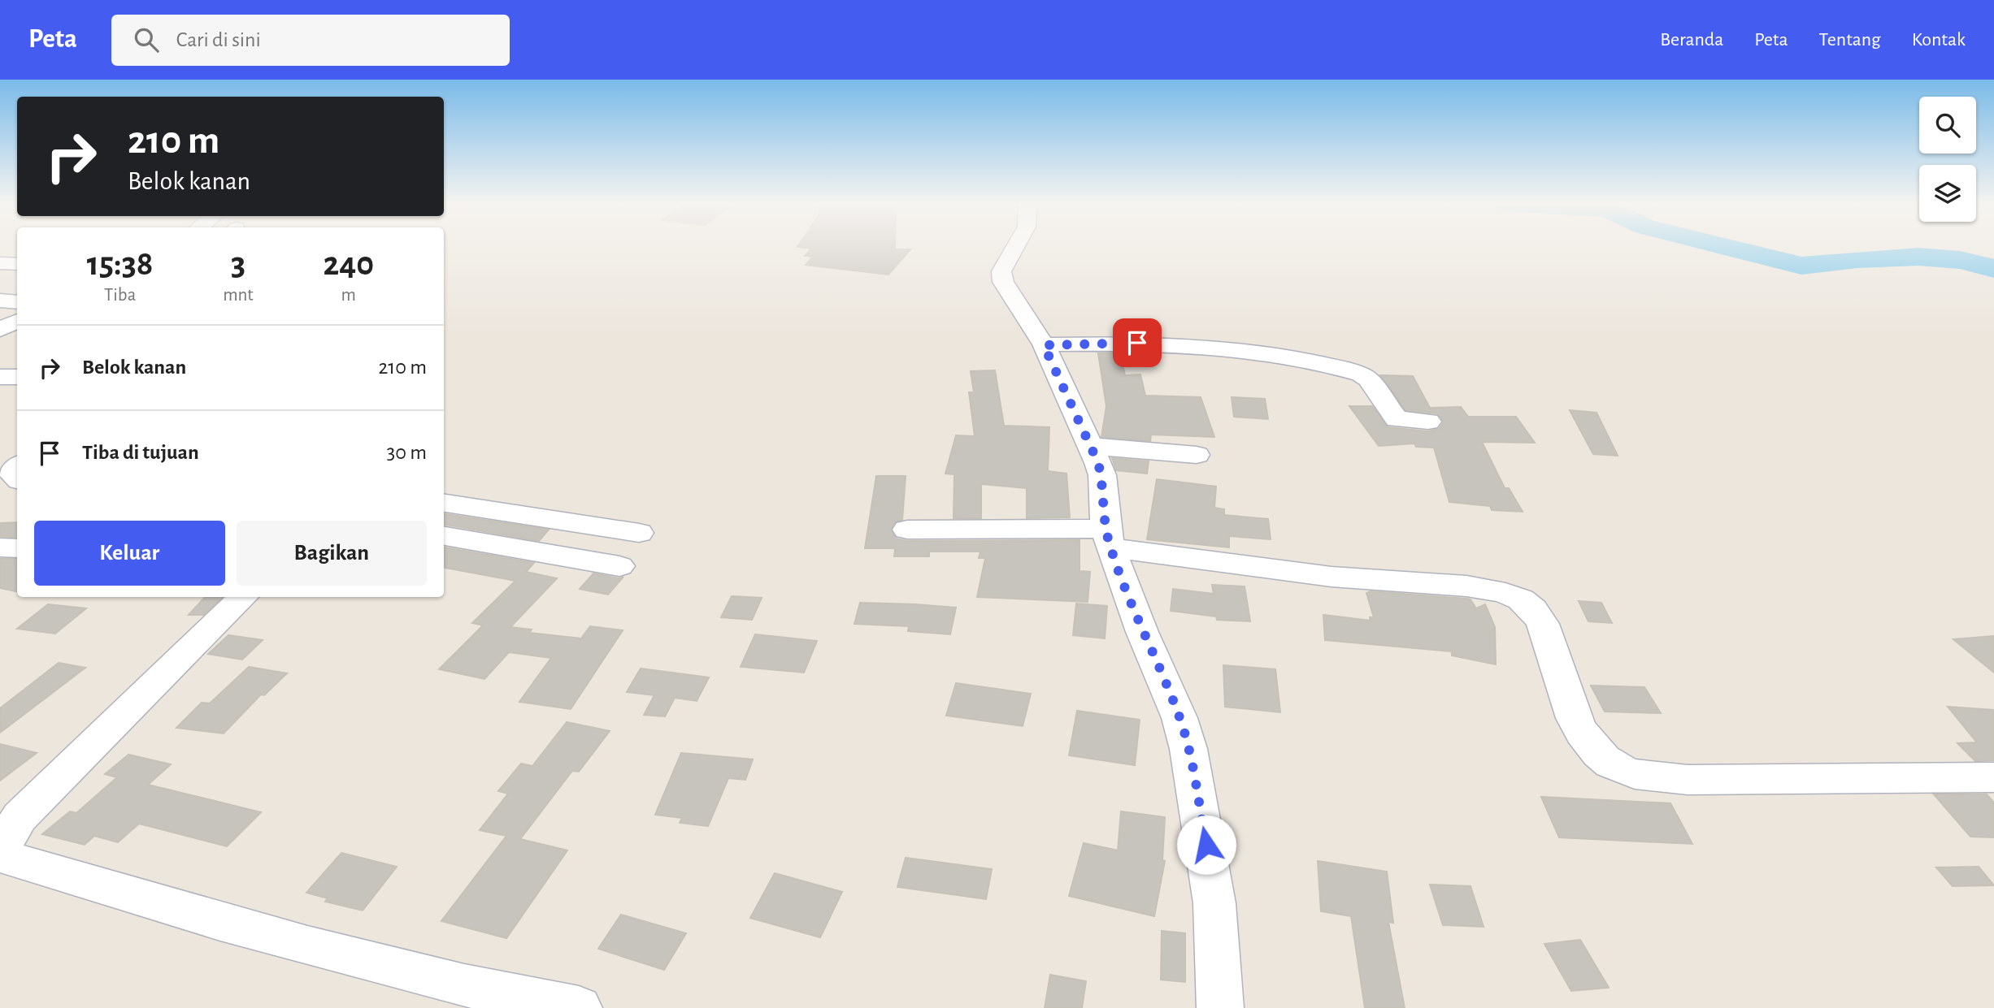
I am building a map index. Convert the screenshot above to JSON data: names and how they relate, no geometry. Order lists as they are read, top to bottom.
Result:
{
  "page": {
    "header": "Peta",
    "search": "Cari di sini",
    "nav": [
      "Beranda",
      "Peta",
      "Tentang",
      "Kontak"
    ],
    "turn": ["210 m", "Belok kanan"],
    "eta": [
      "15:38",
      "Tiba",
      "3",
      "mnt",
      "240",
      "m"
    ],
    "list": [
      {
        "name": "Belok kanan",
        "value": "210 m"
      },
      {
        "name": "Tiba di tujuan",
        "value": "30 m"
      }
    ],
    "buttons": ["Keluar", "Bagikan"]
  }
}
